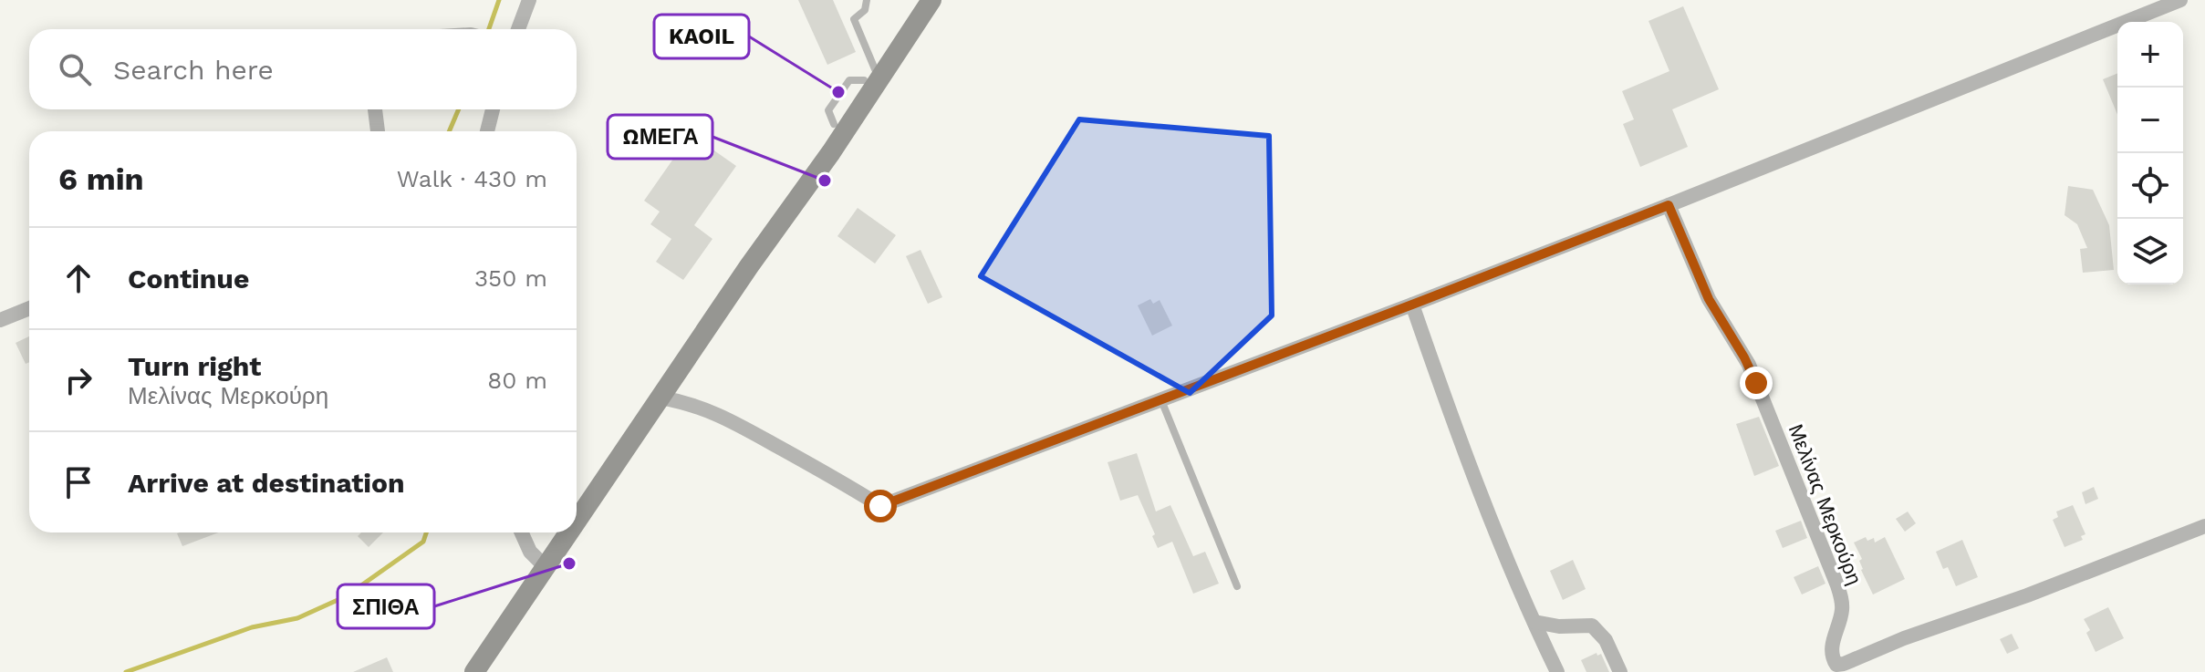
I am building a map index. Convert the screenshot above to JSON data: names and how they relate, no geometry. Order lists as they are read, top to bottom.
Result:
{
  "streets": {
    "street": ["Μελίνας Μερκούρη"]
  },
  "places": ["KAOIL", "ΩΜΕΓΑ", "ΣΠΙΘΑ"],
  "page": {
    "map_buttons": ["+", "−"],
    "search": "Search here",
    "heading": ["6 min", "Walk · 430 m"],
    "list": [
      ["Continue", "350 m"],
      ["Turn right", "Μελίνας Μερκούρη", "80 m"],
      "Arrive at destination"
    ]
  }
}
